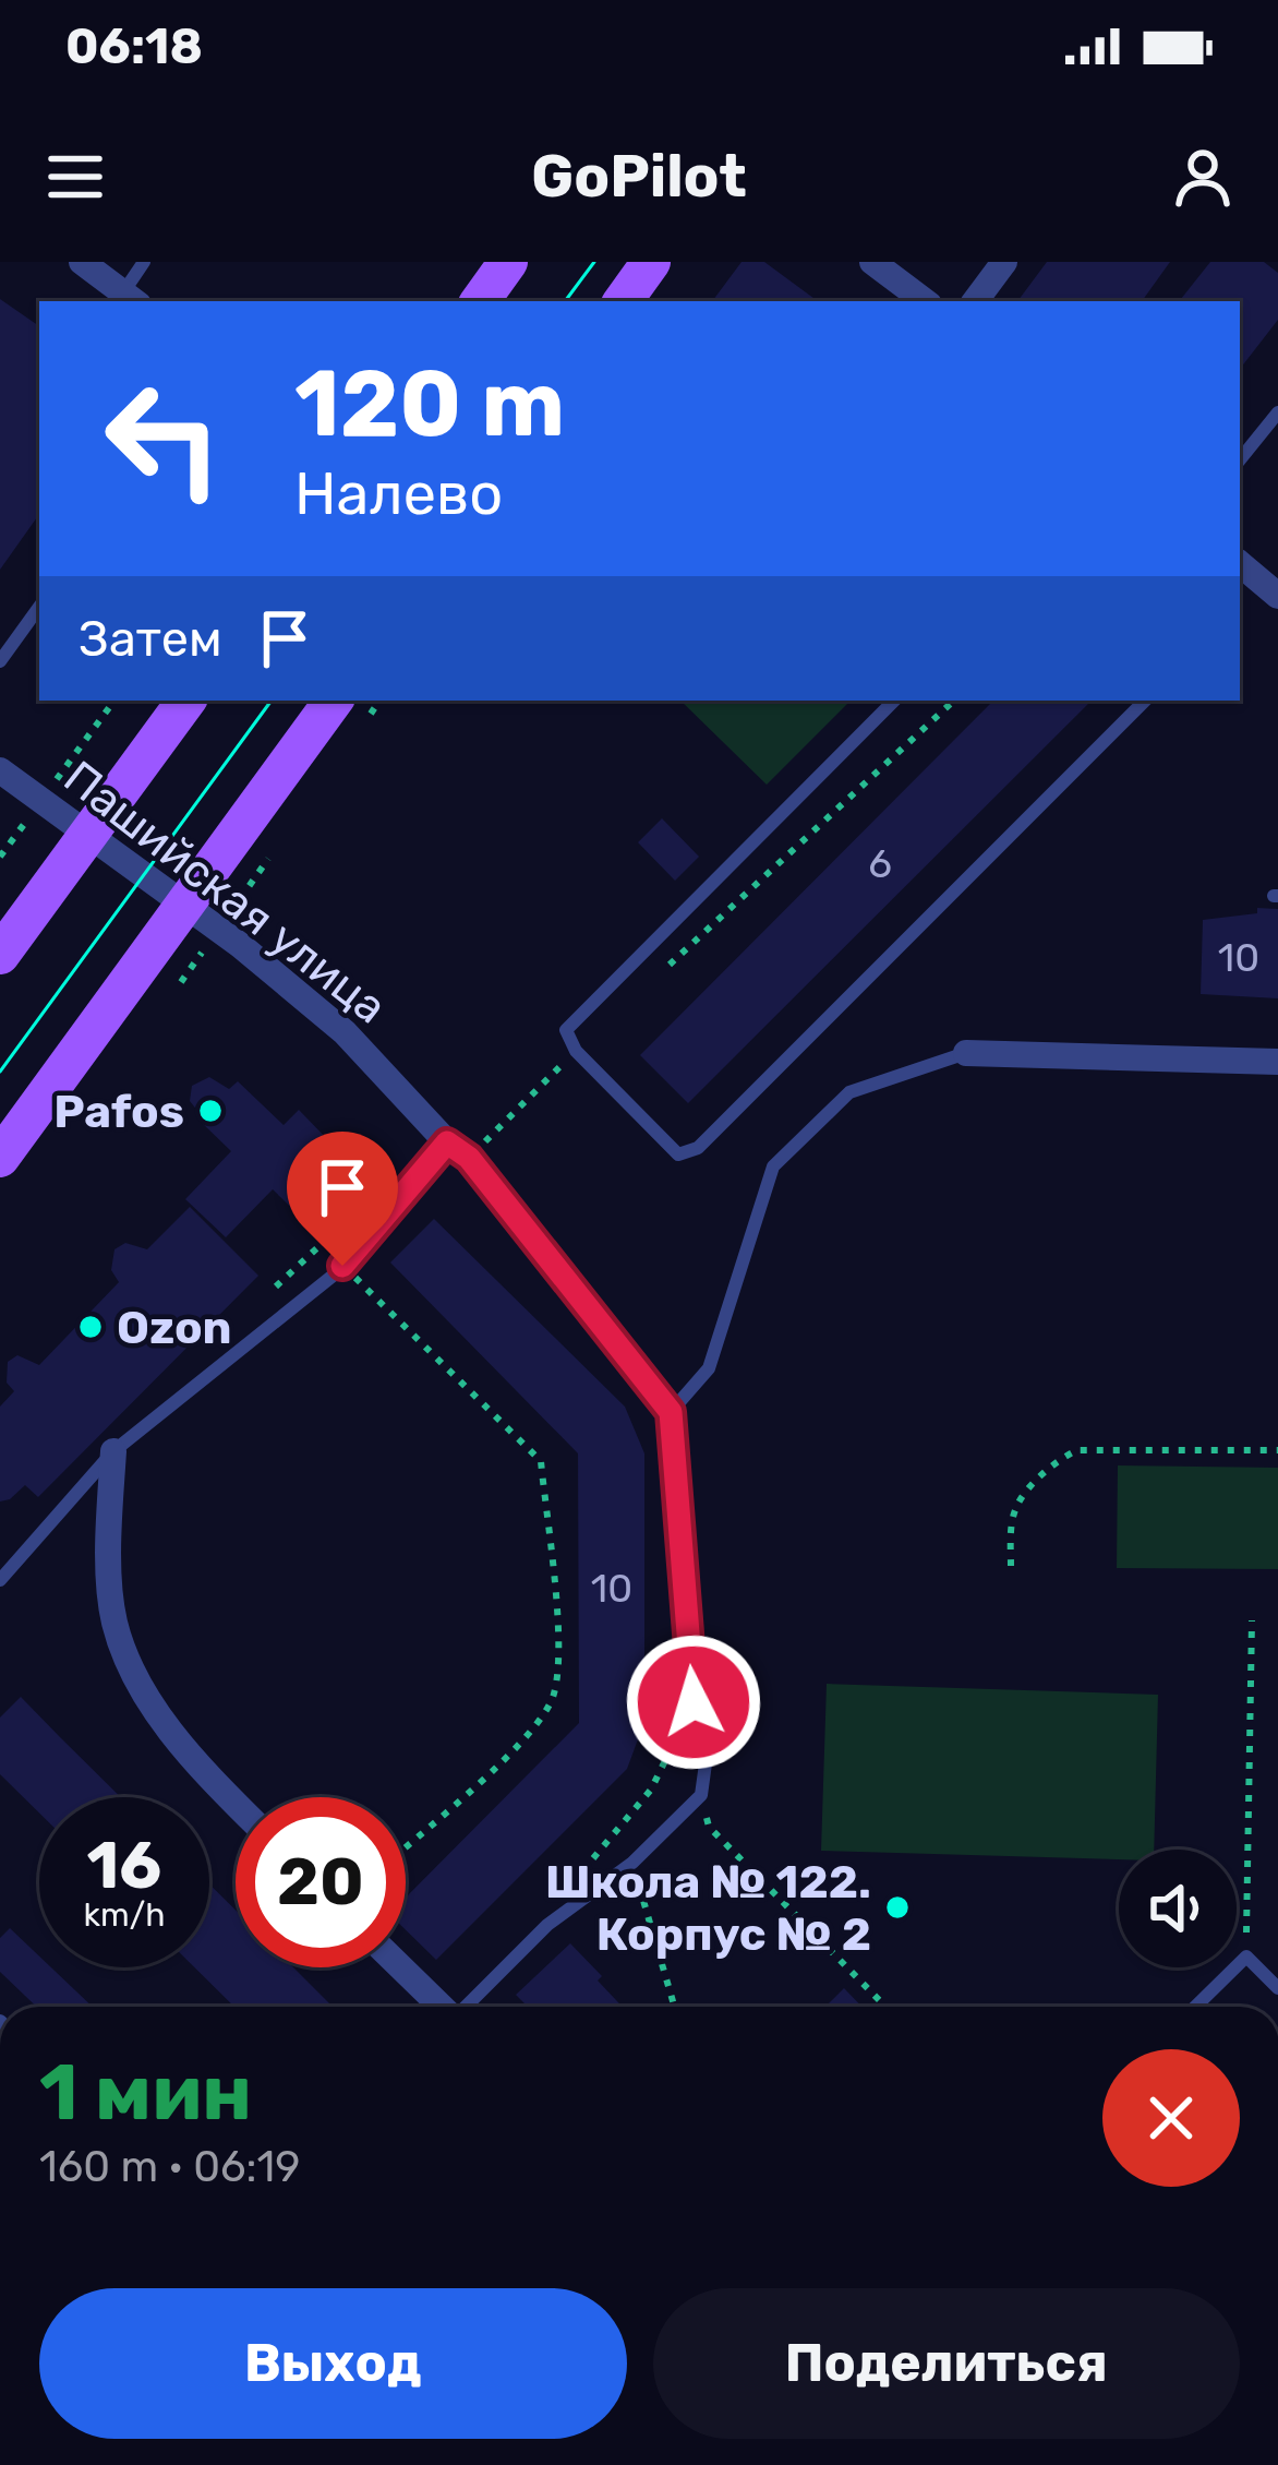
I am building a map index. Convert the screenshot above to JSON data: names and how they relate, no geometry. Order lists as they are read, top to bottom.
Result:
{
  "streets": {
    "street": ["Пашийская улица"]
  },
  "places": ["Pafos", "Ozon", "Школа № 122. Корпус № 2"],
  "house_numbers": ["6", "10", "10"],
  "page": {
    "status": "06:18",
    "header": "GoPilot",
    "turn": ["120 m", "Налево"],
    "then": "Затем",
    "speed": "16 km/h",
    "limit": "20",
    "heading": ["1 мин", "160 m · 06:19"],
    "buttons": ["Выход", "Поделиться"]
  }
}
